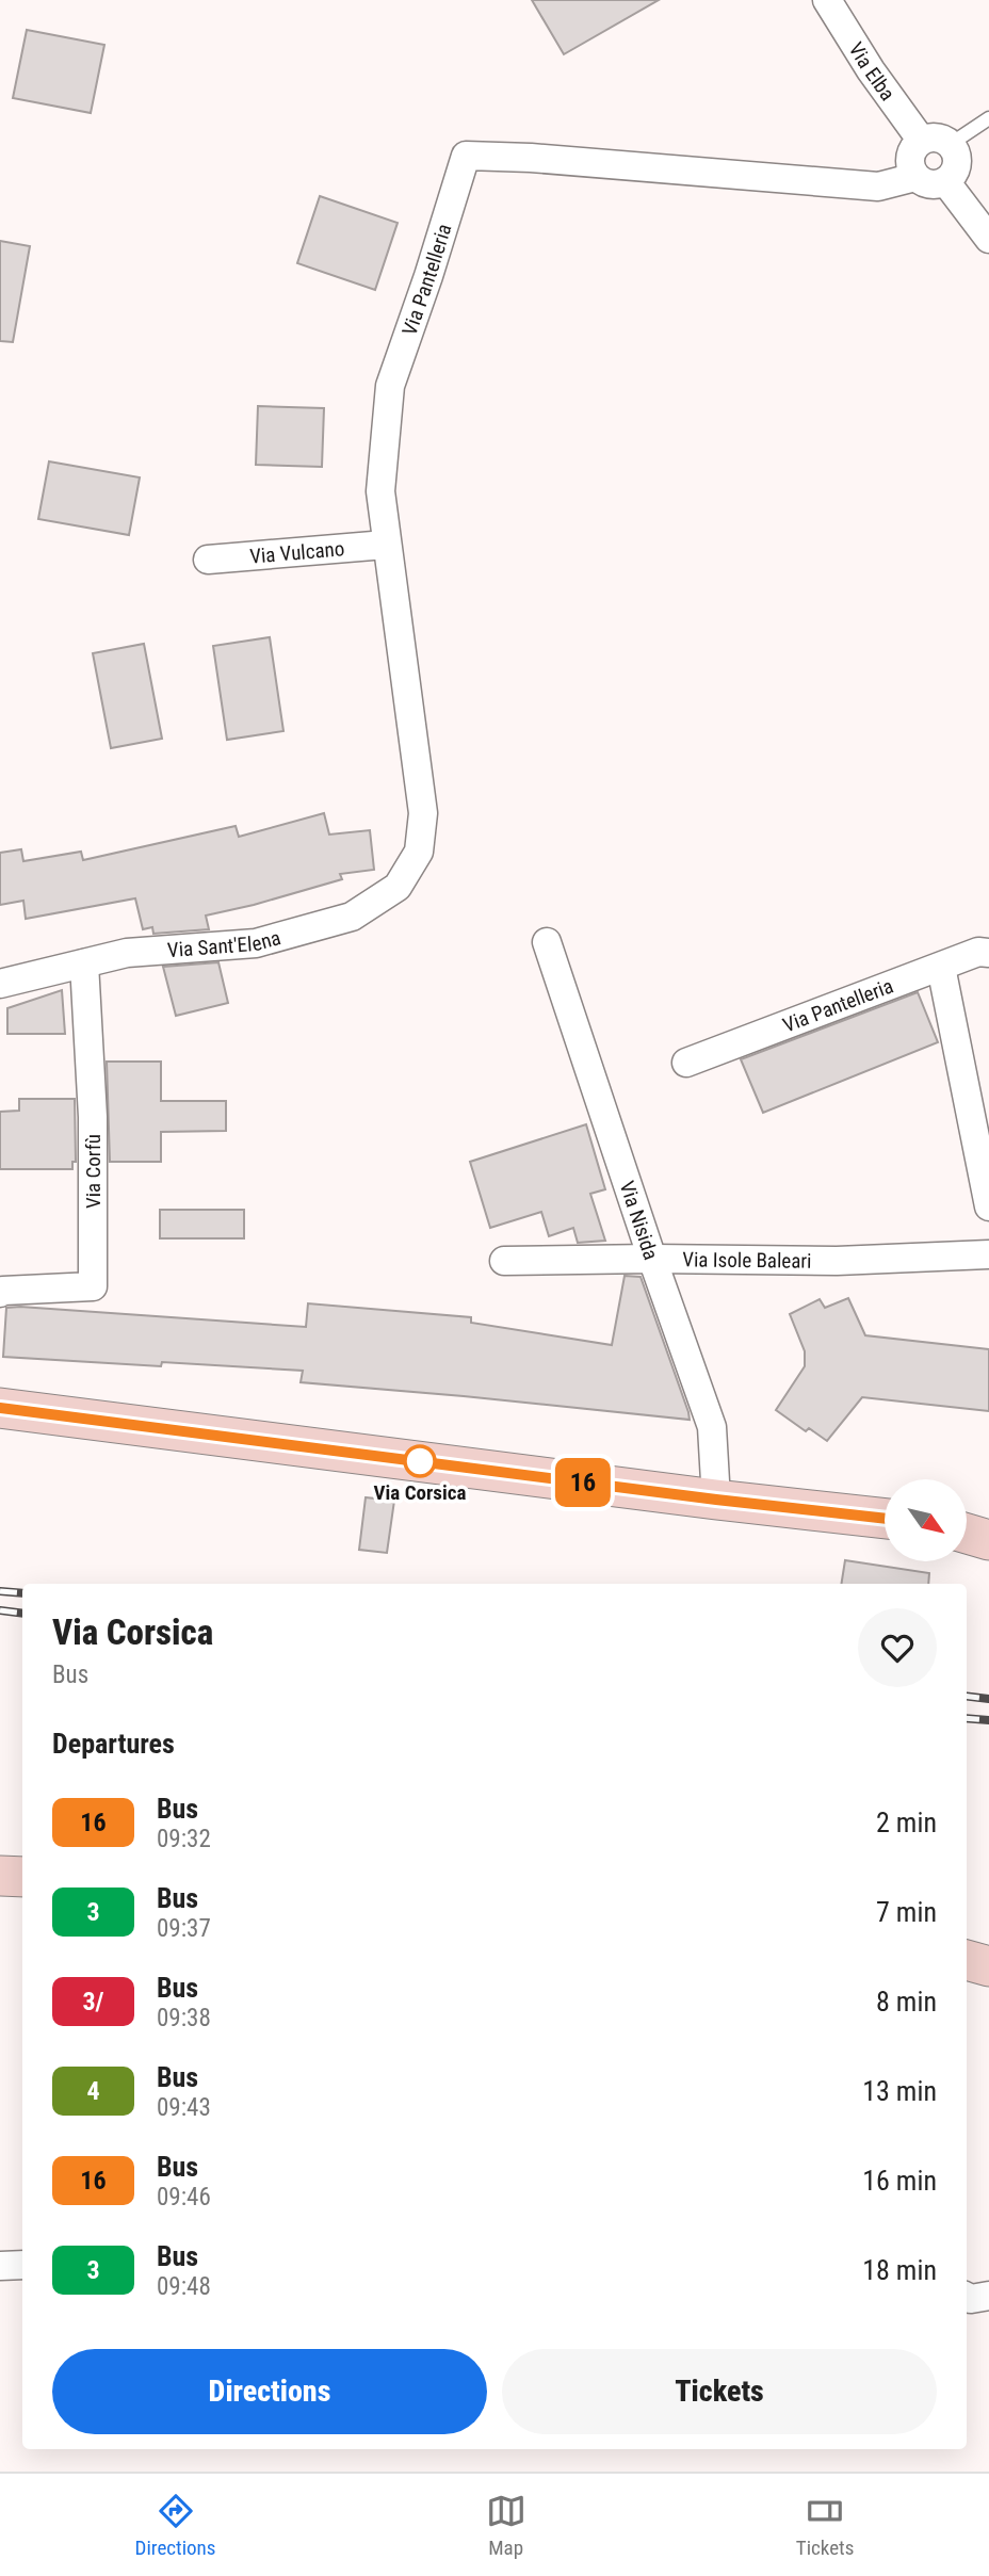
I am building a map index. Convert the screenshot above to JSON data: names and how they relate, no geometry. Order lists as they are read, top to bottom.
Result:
{
  "streets": {
    "street": [
      "Via Elba",
      "Via Pantelleria",
      "Via Vulcano",
      "Via Sant'Elena",
      "Via Corfù",
      "Via Nisida",
      "Via Isole Baleari"
    ]
  },
  "crossings": [
    ["Via Elba", "Via Pantelleria"],
    ["Via Pantelleria", "Via Vulcano"],
    ["Via Pantelleria", "Via Sant'Elena"],
    ["Via Sant'Elena", "Via Corfù"],
    ["Via Nisida", "Via Isole Baleari"]
  ],
  "places": ["Via Corsica"],
  "lines": ["bus line 16"],
  "north": "bottom right",
  "page": {
    "on_map": "16",
    "heading": [
      ["Via Corsica", "Bus"],
      "Departures"
    ],
    "list": [
      {
        "mark": "16",
        "name": "Bus",
        "note": "09:32",
        "value": "2 min"
      },
      {
        "mark": "3",
        "name": "Bus",
        "note": "09:37",
        "value": "7 min"
      },
      {
        "mark": "3/",
        "name": "Bus",
        "note": "09:38",
        "value": "8 min"
      },
      {
        "mark": "4",
        "name": "Bus",
        "note": "09:43",
        "value": "13 min"
      },
      {
        "mark": "16",
        "name": "Bus",
        "note": "09:46",
        "value": "16 min"
      },
      {
        "mark": "3",
        "name": "Bus",
        "note": "09:48",
        "value": "18 min"
      }
    ],
    "buttons": ["Directions", "Tickets"],
    "tabs": ["Directions", "Map", "Tickets"]
  }
}
